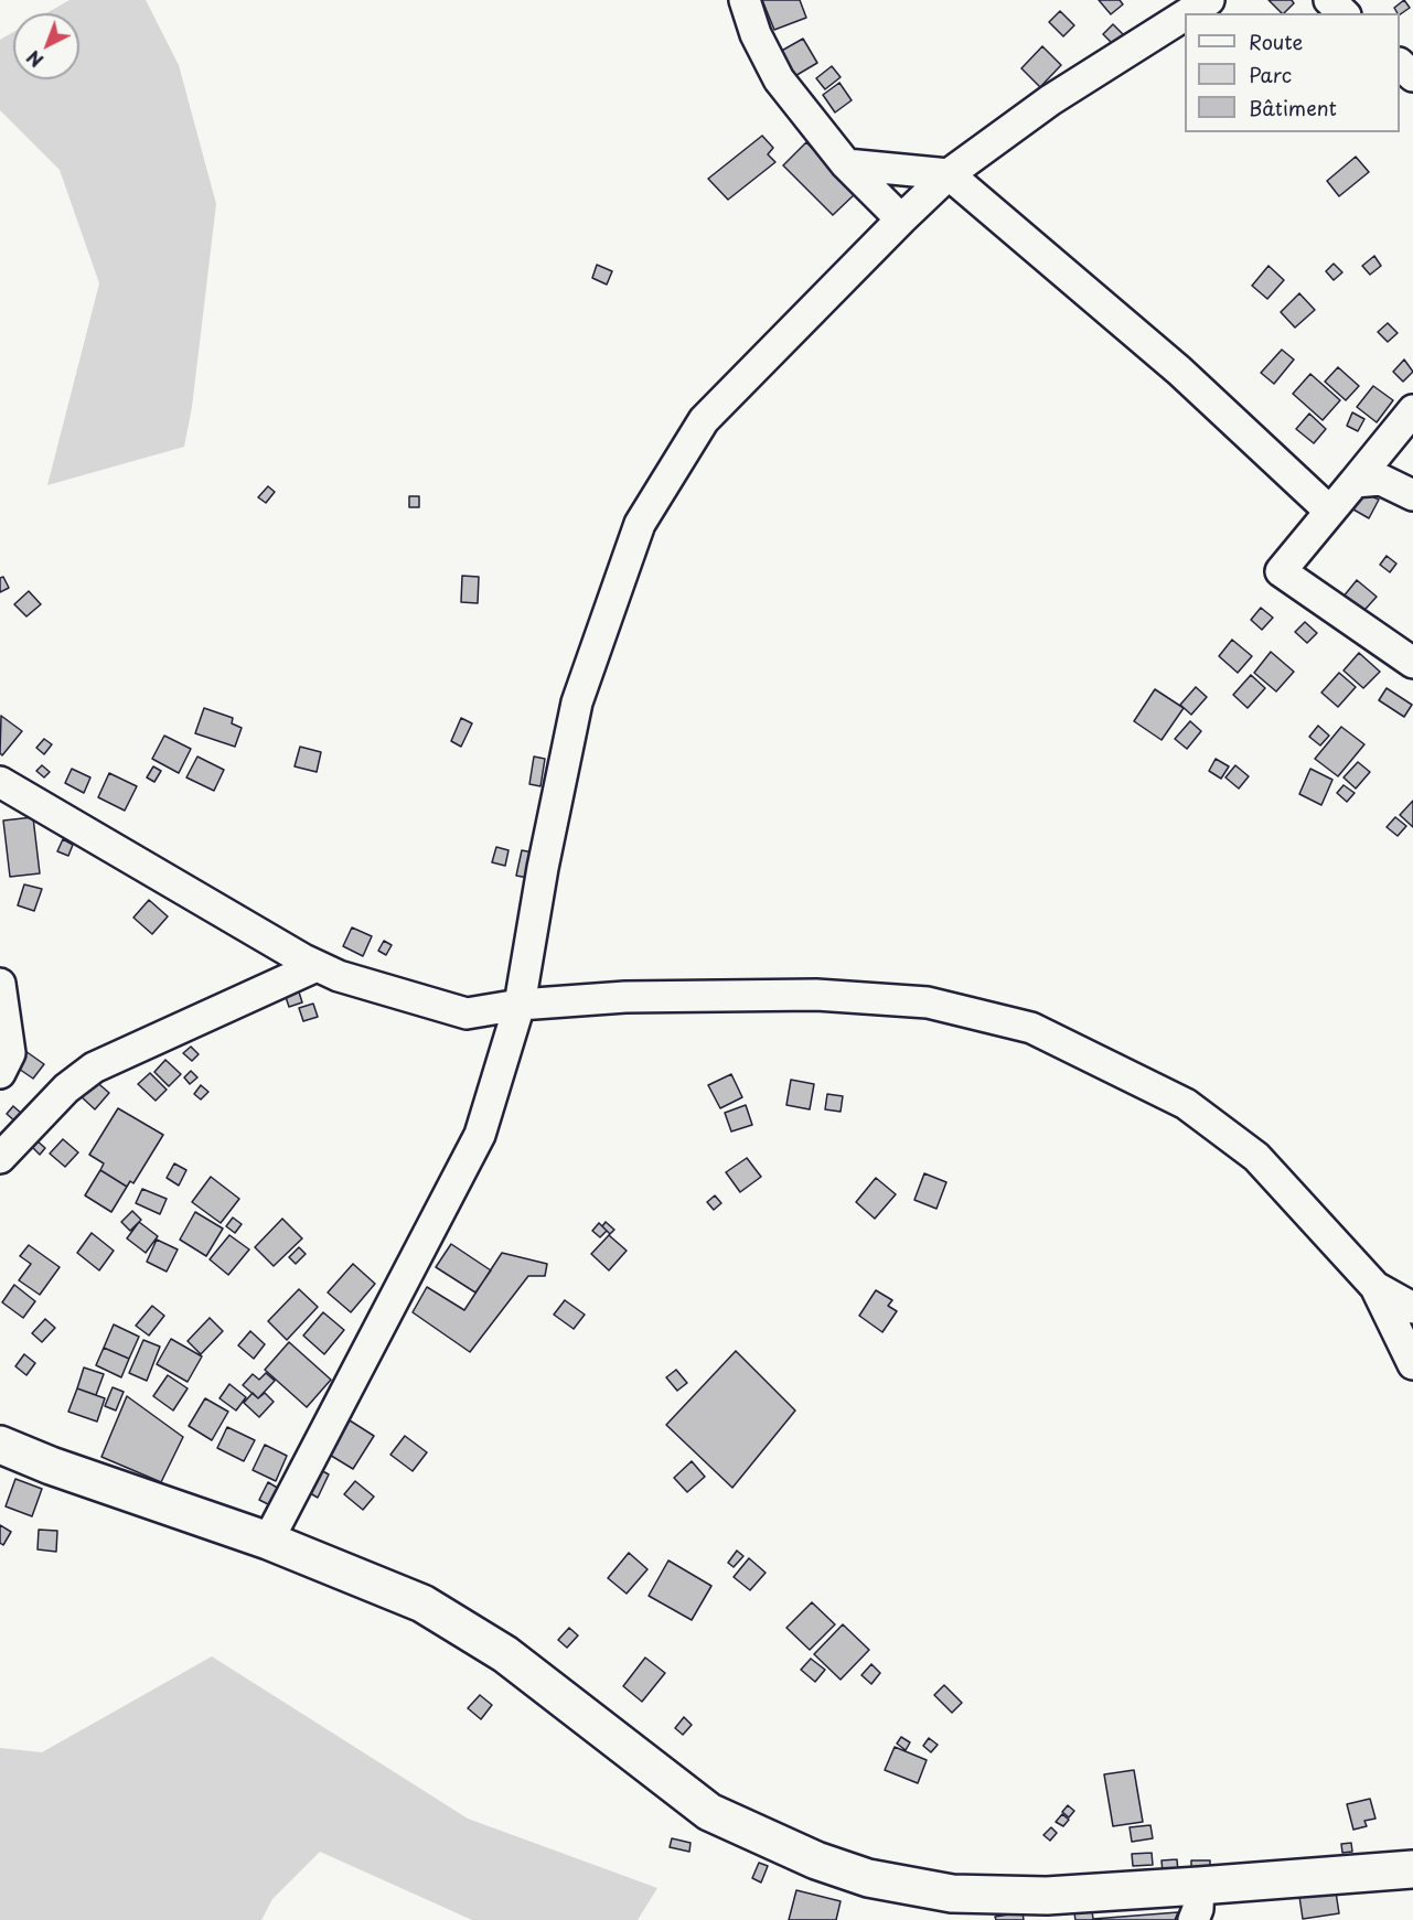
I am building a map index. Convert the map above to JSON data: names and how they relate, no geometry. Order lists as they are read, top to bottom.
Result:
{
  "legend": ["Route", "Parc", "Bâtiment"],
  "north": "bottom left"
}
